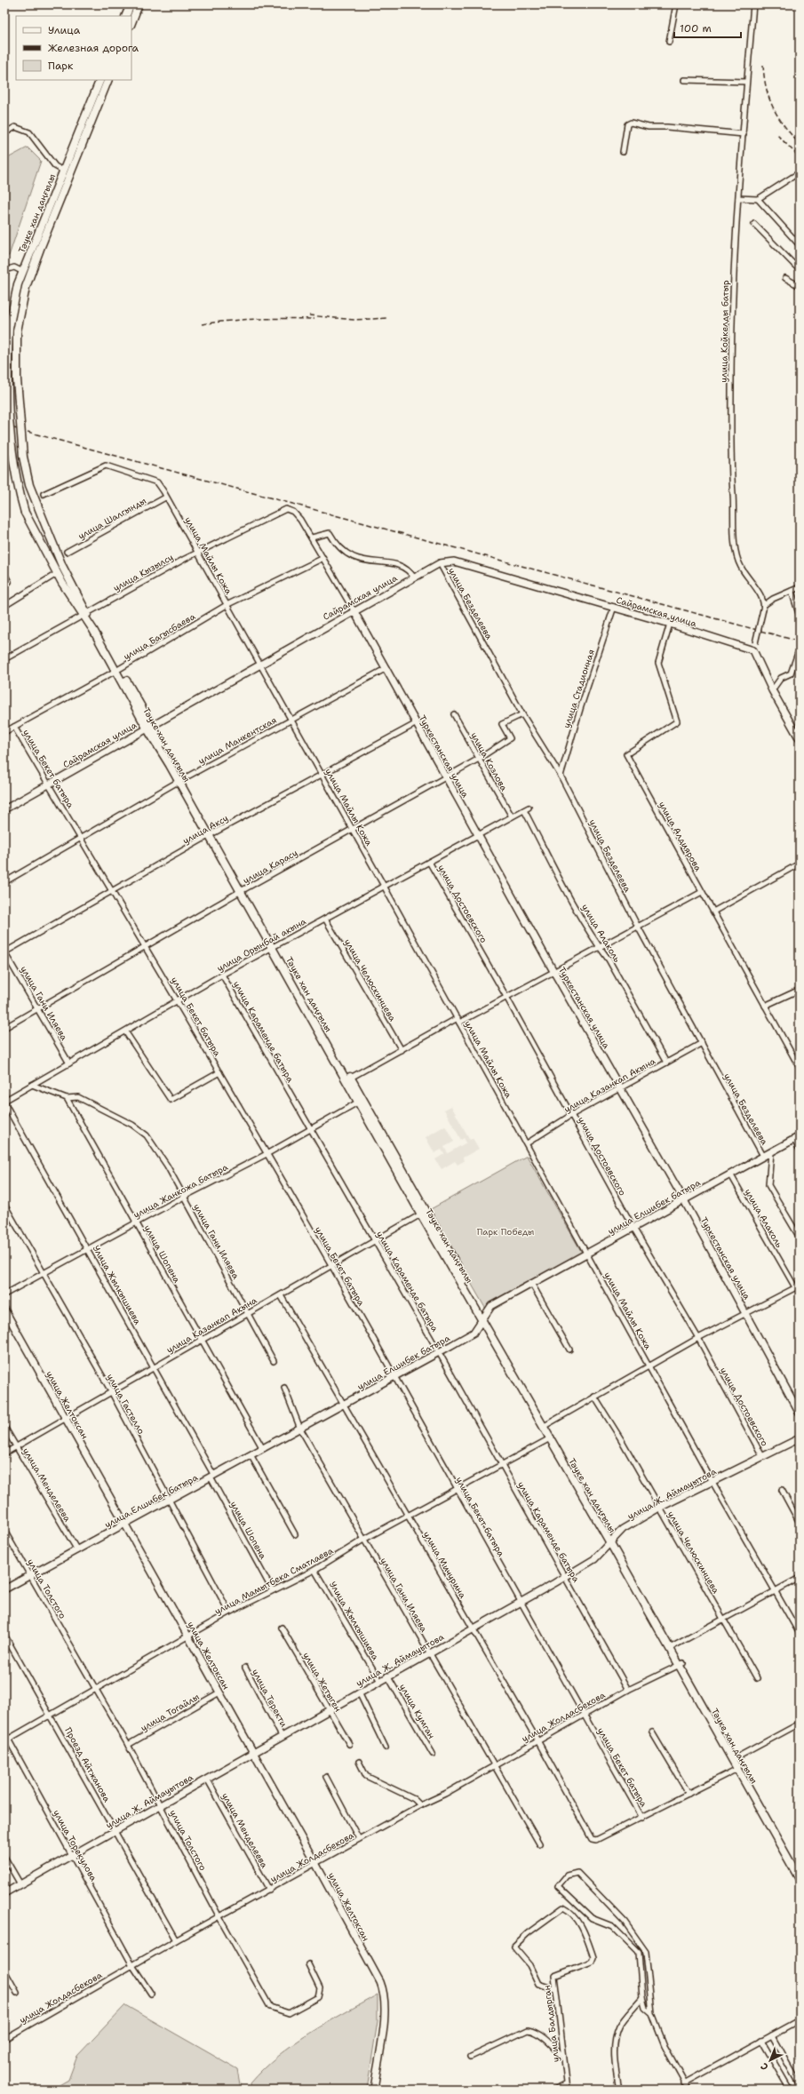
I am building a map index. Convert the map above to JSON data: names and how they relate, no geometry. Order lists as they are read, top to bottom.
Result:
{
  "streets": {
    "main road": ["Тәуке хан даңғылы"],
    "street": [
      "улица Койкелды батыр",
      "улица Шалгынды",
      "улица Майлы Кожа",
      "улица Кызылсу",
      "Сайрамская улица",
      "улица Безделеева",
      "улица Багысбаева",
      "улица Стадионная",
      "улица Манкентская",
      "Туркестанская улица",
      "улица Козлова",
      "улица Бекет батыра",
      "улица Аксу",
      "улица Алдиярова",
      "улица Карасу",
      "улица Достоевского",
      "улица Алаколь",
      "улица Орынбай акына",
      "улица Челюскинцева",
      "улица Гани Иляева",
      "улица Караменде батыра",
      "улица Казанкап Акына",
      "улица Жанкожа батыра",
      "улица Елшибек батыра",
      "улица Шопена",
      "Улица Жылкышиева",
      "улица Гастелло",
      "улица Желтоксан",
      "улица Менделеева",
      "улица Ж. Аймауытова",
      "улица Мичурина",
      "улица Мамытбека Сматлаева",
      "улица Толстого",
      "улица Жетыген",
      "улица Теректи",
      "улица Кумган",
      "улица Тогайлы",
      "улица Жолдасбекова",
      "Проезд Айтжанова",
      "улица Торекулова",
      "улица Балдырган"
    ]
  },
  "crossings": [
    ["Тәуке хан даңғылы", "улица Кызылсу"],
    ["Тәуке хан даңғылы", "Сайрамская улица"],
    ["Тәуке хан даңғылы", "улица Багысбаева"],
    ["Тәуке хан даңғылы", "улица Манкентская"],
    ["Тәуке хан даңғылы", "улица Аксу"],
    ["Тәуке хан даңғылы", "улица Карасу"],
    ["Тәуке хан даңғылы", "улица Орынбай акына"],
    ["Тәуке хан даңғылы", "улица Казанкап Акына"],
    ["Тәуке хан даңғылы", "улица Жанкожа батыра"],
    ["Тәуке хан даңғылы", "улица Елшибек батыра"],
    ["Тәуке хан даңғылы", "улица Ж. Аймауытова"],
    ["Тәуке хан даңғылы", "улица Мамытбека Сматлаева"],
    ["Тәуке хан даңғылы", "улица Жолдасбекова"],
    ["улица Майлы Кожа", "улица Кызылсу"],
    ["улица Майлы Кожа", "Сайрамская улица"],
    ["улица Майлы Кожа", "улица Багысбаева"],
    ["улица Майлы Кожа", "улица Манкентская"],
    ["улица Майлы Кожа", "улица Аксу"],
    ["улица Майлы Кожа", "улица Карасу"],
    ["улица Майлы Кожа", "улица Орынбай акына"],
    ["улица Майлы Кожа", "улица Казанкап Акына"],
    ["улица Майлы Кожа", "улица Елшибек батыра"],
    ["улица Майлы Кожа", "улица Ж. Аймауытова"],
    ["Сайрамская улица", "улица Безделеева"],
    ["Сайрамская улица", "улица Стадионная"],
    ["Сайрамская улица", "Туркестанская улица"],
    ["Сайрамская улица", "улица Бекет батыра"],
    ["Сайрамская улица", "улица Алдиярова"],
    ["улица Безделеева", "улица Стадионная"],
    ["улица Безделеева", "улица Карасу"],
    ["улица Безделеева", "улица Казанкап Акына"],
    ["улица Безделеева", "улица Елшибек батыра"],
    ["улица Багысбаева", "улица Бекет батыра"],
    ["улица Манкентская", "Туркестанская улица"],
    ["улица Манкентская", "улица Бекет батыра"],
    ["Туркестанская улица", "улица Аксу"],
    ["Туркестанская улица", "улица Карасу"],
    ["Туркестанская улица", "улица Орынбай акына"],
    ["Туркестанская улица", "улица Казанкап Акына"],
    ["Туркестанская улица", "улица Елшибек батыра"],
    ["улица Козлова", "улица Карасу"],
    ["улица Козлова", "улица Орынбай акына"],
    ["улица Бекет батыра", "улица Аксу"],
    ["улица Бекет батыра", "улица Карасу"],
    ["улица Бекет батыра", "улица Орынбай акына"],
    ["улица Бекет батыра", "улица Казанкап Акына"],
    ["улица Бекет батыра", "улица Жанкожа батыра"],
    ["улица Бекет батыра", "улица Елшибек батыра"],
    ["улица Бекет батыра", "улица Ж. Аймауытова"],
    ["улица Бекет батыра", "улица Мичурина"],
    ["улица Бекет батыра", "улица Мамытбека Сматлаева"],
    ["улица Бекет батыра", "улица Жолдасбекова"],
    ["улица Аксу", "улица Гани Иляева"],
    ["улица Карасу", "улица Гани Иляева"],
    ["улица Достоевского", "улица Орынбай акына"],
    ["улица Достоевского", "улица Казанкап Акына"],
    ["улица Достоевского", "улица Елшибек батыра"],
    ["улица Достоевского", "улица Ж. Аймауытова"],
    ["улица Алаколь", "улица Орынбай акына"],
    ["улица Алаколь", "улица Казанкап Акына"],
    ["улица Алаколь", "улица Елшибек батыра"],
    ["улица Орынбай акына", "улица Челюскинцева"],
    ["улица Орынбай акына", "улица Гани Иляева"],
    ["улица Орынбай акына", "улица Караменде батыра"],
    ["улица Орынбай акына", "Улица Жылкышиева"],
    ["улица Челюскинцева", "улица Ж. Аймауытова"],
    ["улица Гани Иляева", "улица Казанкап Акына"],
    ["улица Гани Иляева", "улица Жанкожа батыра"],
    ["улица Гани Иляева", "улица Елшибек батыра"],
    ["улица Гани Иляева", "улица Шопена"],
    ["улица Гани Иляева", "улица Ж. Аймауытова"],
    ["улица Гани Иляева", "улица Мамытбека Сматлаева"],
    ["улица Гани Иляева", "улица Жолдасбекова"],
    ["улица Караменде батыра", "улица Казанкап Акына"],
    ["улица Караменде батыра", "улица Жанкожа батыра"],
    ["улица Караменде батыра", "улица Елшибек батыра"],
    ["улица Караменде батыра", "улица Ж. Аймауытова"],
    ["улица Караменде батыра", "улица Мамытбека Сматлаева"],
    ["улица Караменде батыра", "улица Жолдасбекова"],
    ["улица Казанкап Акына", "улица Шопена"],
    ["улица Казанкап Акына", "Улица Жылкышиева"],
    ["улица Казанкап Акына", "улица Гастелло"],
    ["улица Казанкап Акына", "улица Желтоксан"],
    ["улица Казанкап Акына", "улица Менделеева"],
    ["улица Казанкап Акына", "улица Мичурина"],
    ["улица Жанкожа батыра", "улица Шопена"],
    ["улица Жанкожа батыра", "Улица Жылкышиева"],
    ["улица Жанкожа батыра", "улица Гастелло"],
    ["улица Елшибек батыра", "улица Шопена"],
    ["улица Елшибек батыра", "Улица Жылкышиева"],
    ["улица Елшибек батыра", "улица Гастелло"],
    ["улица Елшибек батыра", "улица Желтоксан"],
    ["улица Елшибек батыра", "улица Менделеева"],
    ["улица Елшибек батыра", "улица Мичурина"],
    ["улица Елшибек батыра", "улица Толстого"],
    ["улица Шопена", "Улица Жылкышиева"],
    ["улица Шопена", "улица Мамытбека Сматлаева"],
    ["Улица Жылкышиева", "улица Ж. Аймауытова"],
    ["Улица Жылкышиева", "улица Мамытбека Сматлаева"],
    ["улица Гастелло", "улица Мамытбека Сматлаева"],
    ["улица Желтоксан", "улица Ж. Аймауытова"],
    ["улица Желтоксан", "улица Мамытбека Сматлаева"],
    ["улица Желтоксан", "улица Тогайлы"],
    ["улица Желтоксан", "улица Жолдасбекова"],
    ["улица Менделеева", "улица Ж. Аймауытова"],
    ["улица Менделеева", "улица Жолдасбекова"],
    ["улица Ж. Аймауытова", "улица Мичурина"],
    ["улица Ж. Аймауытова", "улица Толстого"],
    ["улица Ж. Аймауытова", "улица Жетыген"],
    ["улица Ж. Аймауытова", "улица Теректи"],
    ["улица Ж. Аймауытова", "улица Кумган"],
    ["улица Ж. Аймауытова", "Проезд Айтжанова"],
    ["улица Ж. Аймауытова", "улица Торекулова"],
    ["улица Мичурина", "улица Мамытбека Сматлаева"],
    ["улица Мичурина", "улица Жолдасбекова"],
    ["улица Мамытбека Сматлаева", "улица Толстого"],
    ["улица Мамытбека Сматлаева", "Проезд Айтжанова"],
    ["улица Мамытбека Сматлаева", "улица Торекулова"],
    ["улица Толстого", "улица Тогайлы"],
    ["улица Толстого", "улица Жолдасбекова"],
    ["улица Жолдасбекова", "Проезд Айтжанова"],
    ["улица Жолдасбекова", "улица Торекулова"]
  ],
  "parks": ["Парк Победы"],
  "legend": ["Улица", "Железная дорога", "Парк"],
  "scale_bar": "100 m",
  "north": "bottom left"
}
